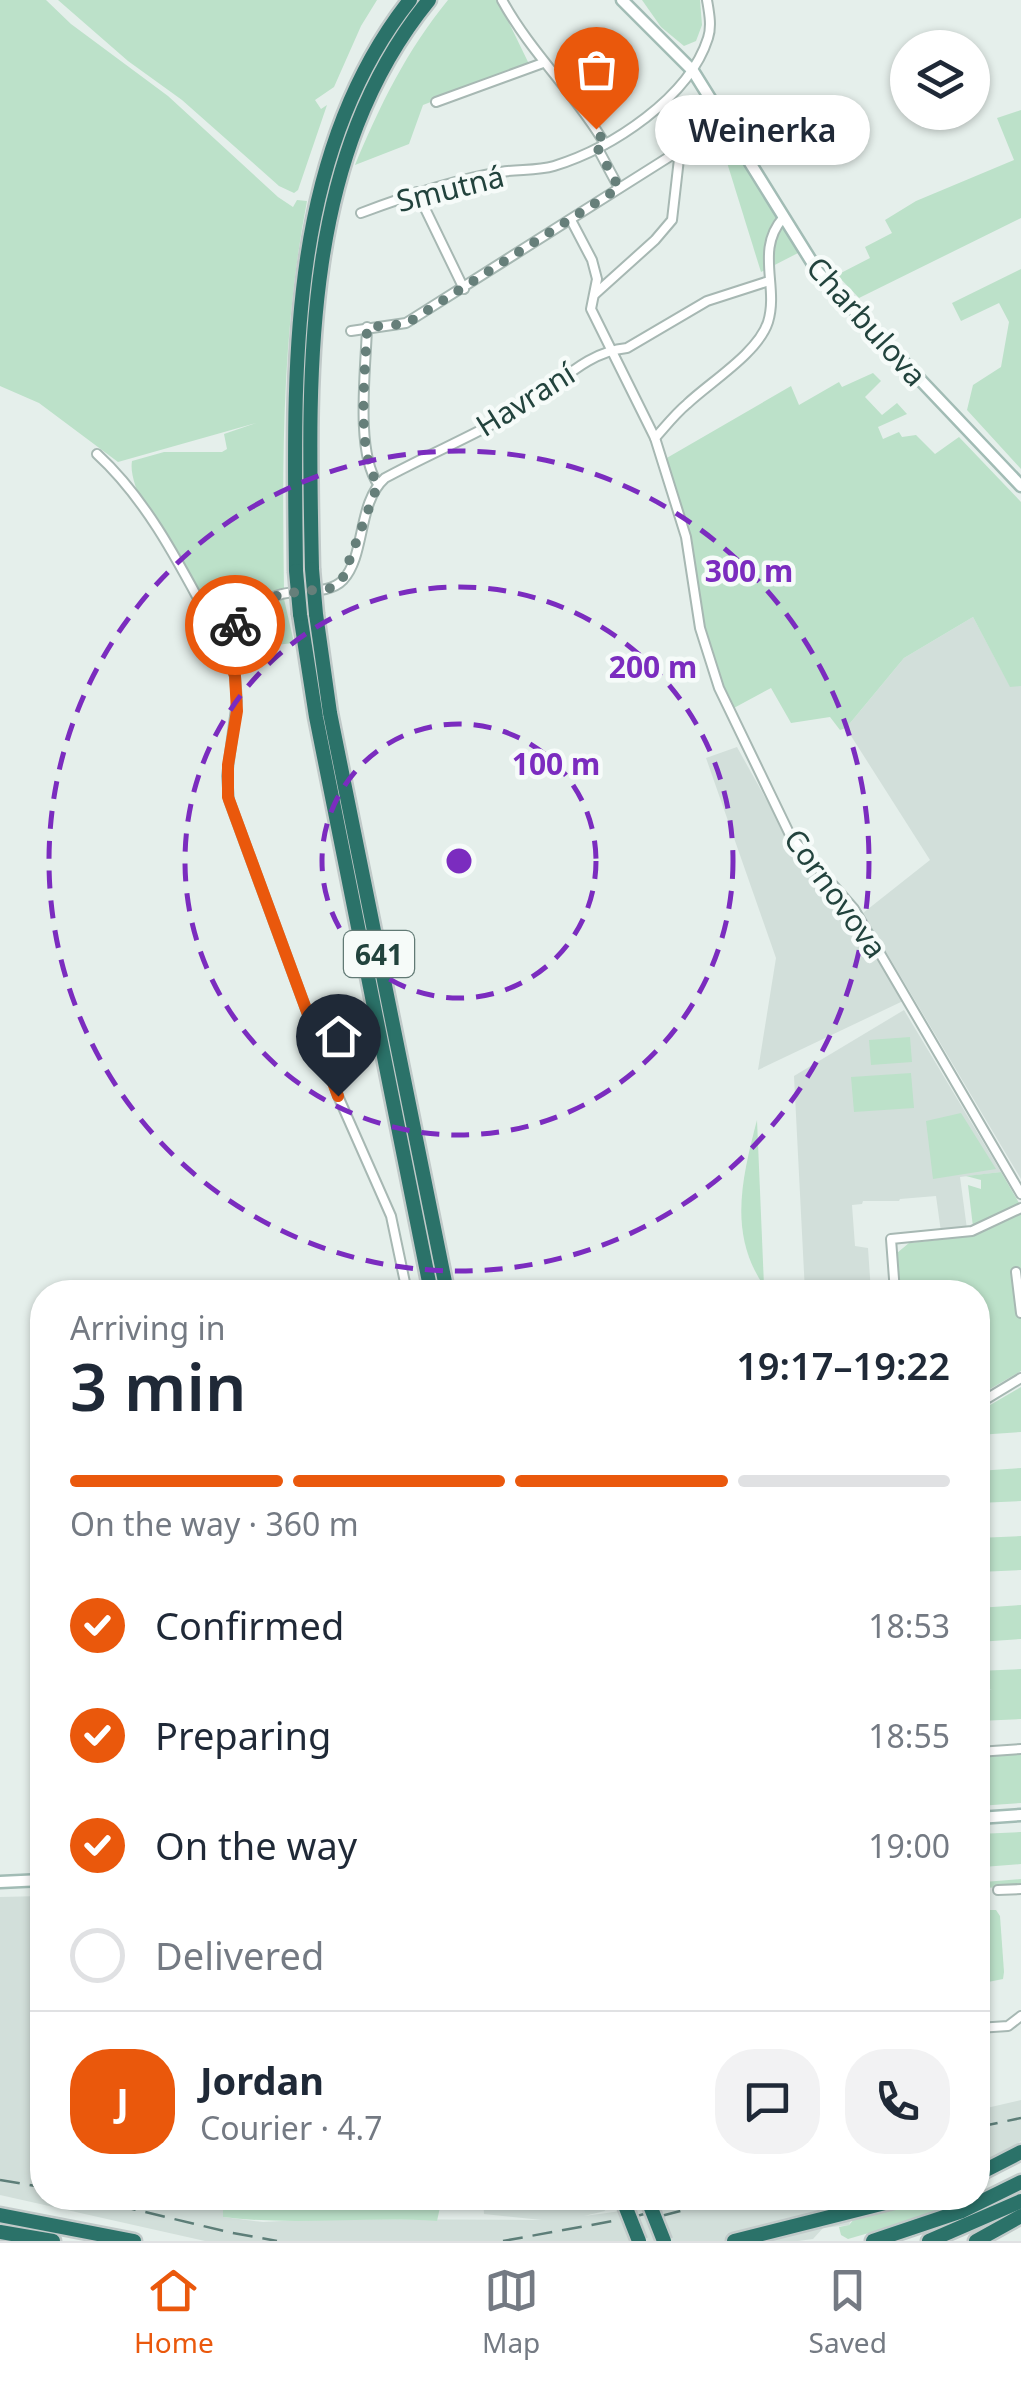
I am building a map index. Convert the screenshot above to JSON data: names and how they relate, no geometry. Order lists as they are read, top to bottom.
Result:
{
  "streets": {
    "highway": ["641"],
    "street": [
      "Smutná",
      "Charbulova",
      "Havraní",
      "Cornovova"
    ]
  },
  "crossings": [
    ["Smutná", "Charbulova"],
    ["Havraní", "Cornovova"]
  ],
  "places": ["Weinerka"],
  "page": {
    "bubble": "Weinerka",
    "heading": ["3 min", "Arriving in", "19:17–19:22"],
    "panel": ["Jordan", "Courier · 4.7"],
    "bar": "On the way · 360 m",
    "list": [
      ["Confirmed", "18:53"],
      ["Preparing", "18:55"],
      ["On the way", "19:00"],
      "Delivered"
    ],
    "round": "J",
    "tabs": ["Home", "Map", "Saved"]
  },
  "rings": ["300 m", "200 m", "100 m"]
}
